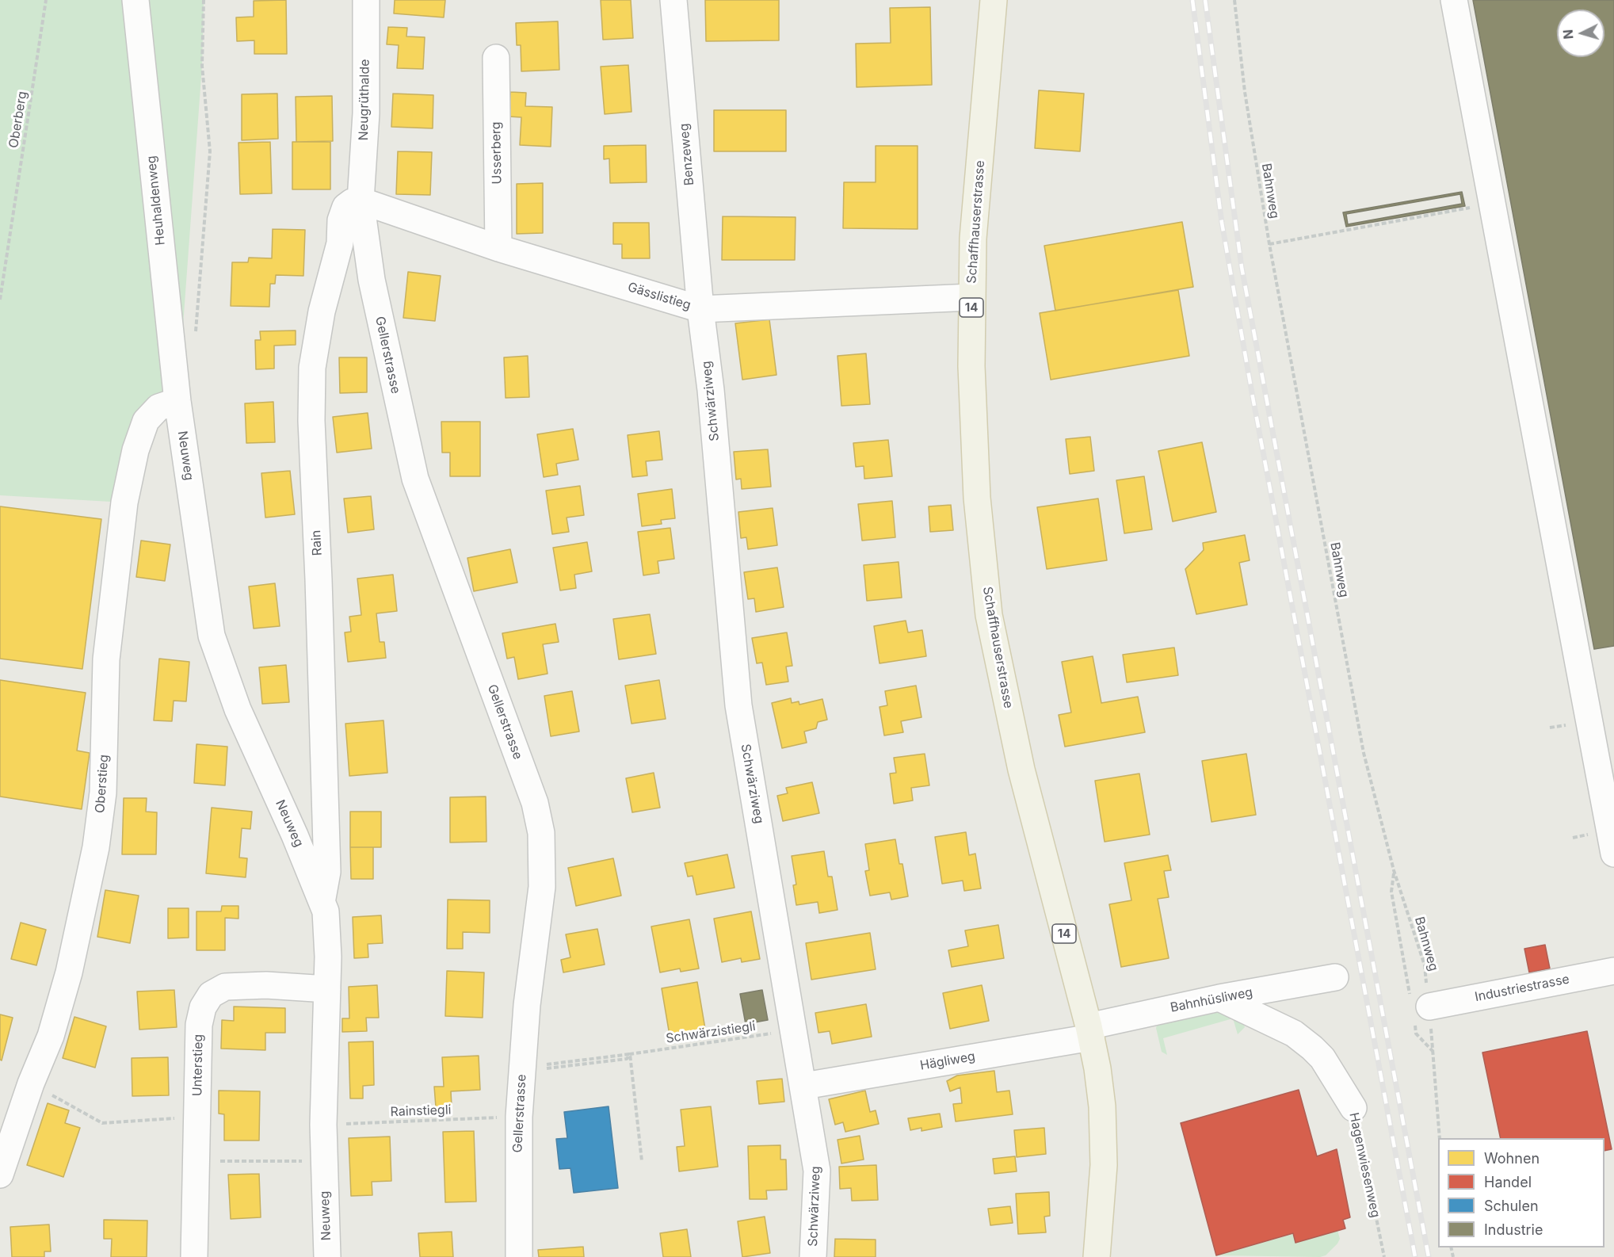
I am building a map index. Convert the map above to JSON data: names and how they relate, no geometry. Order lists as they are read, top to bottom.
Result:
{
  "streets": {
    "main road": ["Schaffhauserstrasse", "14"],
    "street": [
      "Neugrüthalde",
      "Usserberg",
      "Benzeweg",
      "Heuhaldenweg",
      "Gässlistieg",
      "Gellerstrasse",
      "Schwärziweg",
      "Neuweg",
      "Rain",
      "Oberstieg",
      "Industriestrasse",
      "Bahnhüsliweg",
      "Hägliweg",
      "Unterstieg",
      "Hagenwiesenweg"
    ],
    "path": [
      "Oberberg",
      "Bahnweg",
      "Schwärzistiegli",
      "Rainstiegli"
    ]
  },
  "crossings": [
    ["Neugrüthalde", "Gässlistieg"],
    ["Neugrüthalde", "Gellerstrasse"],
    ["Neugrüthalde", "Rain"],
    ["Usserberg", "Gässlistieg"],
    ["Benzeweg", "Gässlistieg"],
    ["Benzeweg", "Schwärziweg"],
    ["Bahnweg", "Industriestrasse"],
    ["Heuhaldenweg", "Neuweg"],
    ["Heuhaldenweg", "Oberstieg"],
    ["Schaffhauserstrasse", "Gässlistieg"],
    ["Schaffhauserstrasse", "Bahnhüsliweg"],
    ["Schaffhauserstrasse", "Hägliweg"],
    ["Gässlistieg", "Gellerstrasse"],
    ["Gässlistieg", "Schwärziweg"],
    ["Gässlistieg", "Rain"],
    ["Gellerstrasse", "Rain"],
    ["Gellerstrasse", "Rainstiegli"],
    ["Schwärziweg", "Schwärzistiegli"],
    ["Schwärziweg", "Hägliweg"],
    ["Neuweg", "Rain"],
    ["Neuweg", "Oberstieg"],
    ["Neuweg", "Unterstieg"],
    ["Neuweg", "Rainstiegli"],
    ["Bahnhüsliweg", "Hägliweg"],
    ["Bahnhüsliweg", "Hagenwiesenweg"]
  ],
  "legend": [
    "Wohnen",
    "Handel",
    "Schulen",
    "Industrie"
  ],
  "north": "left"
}
